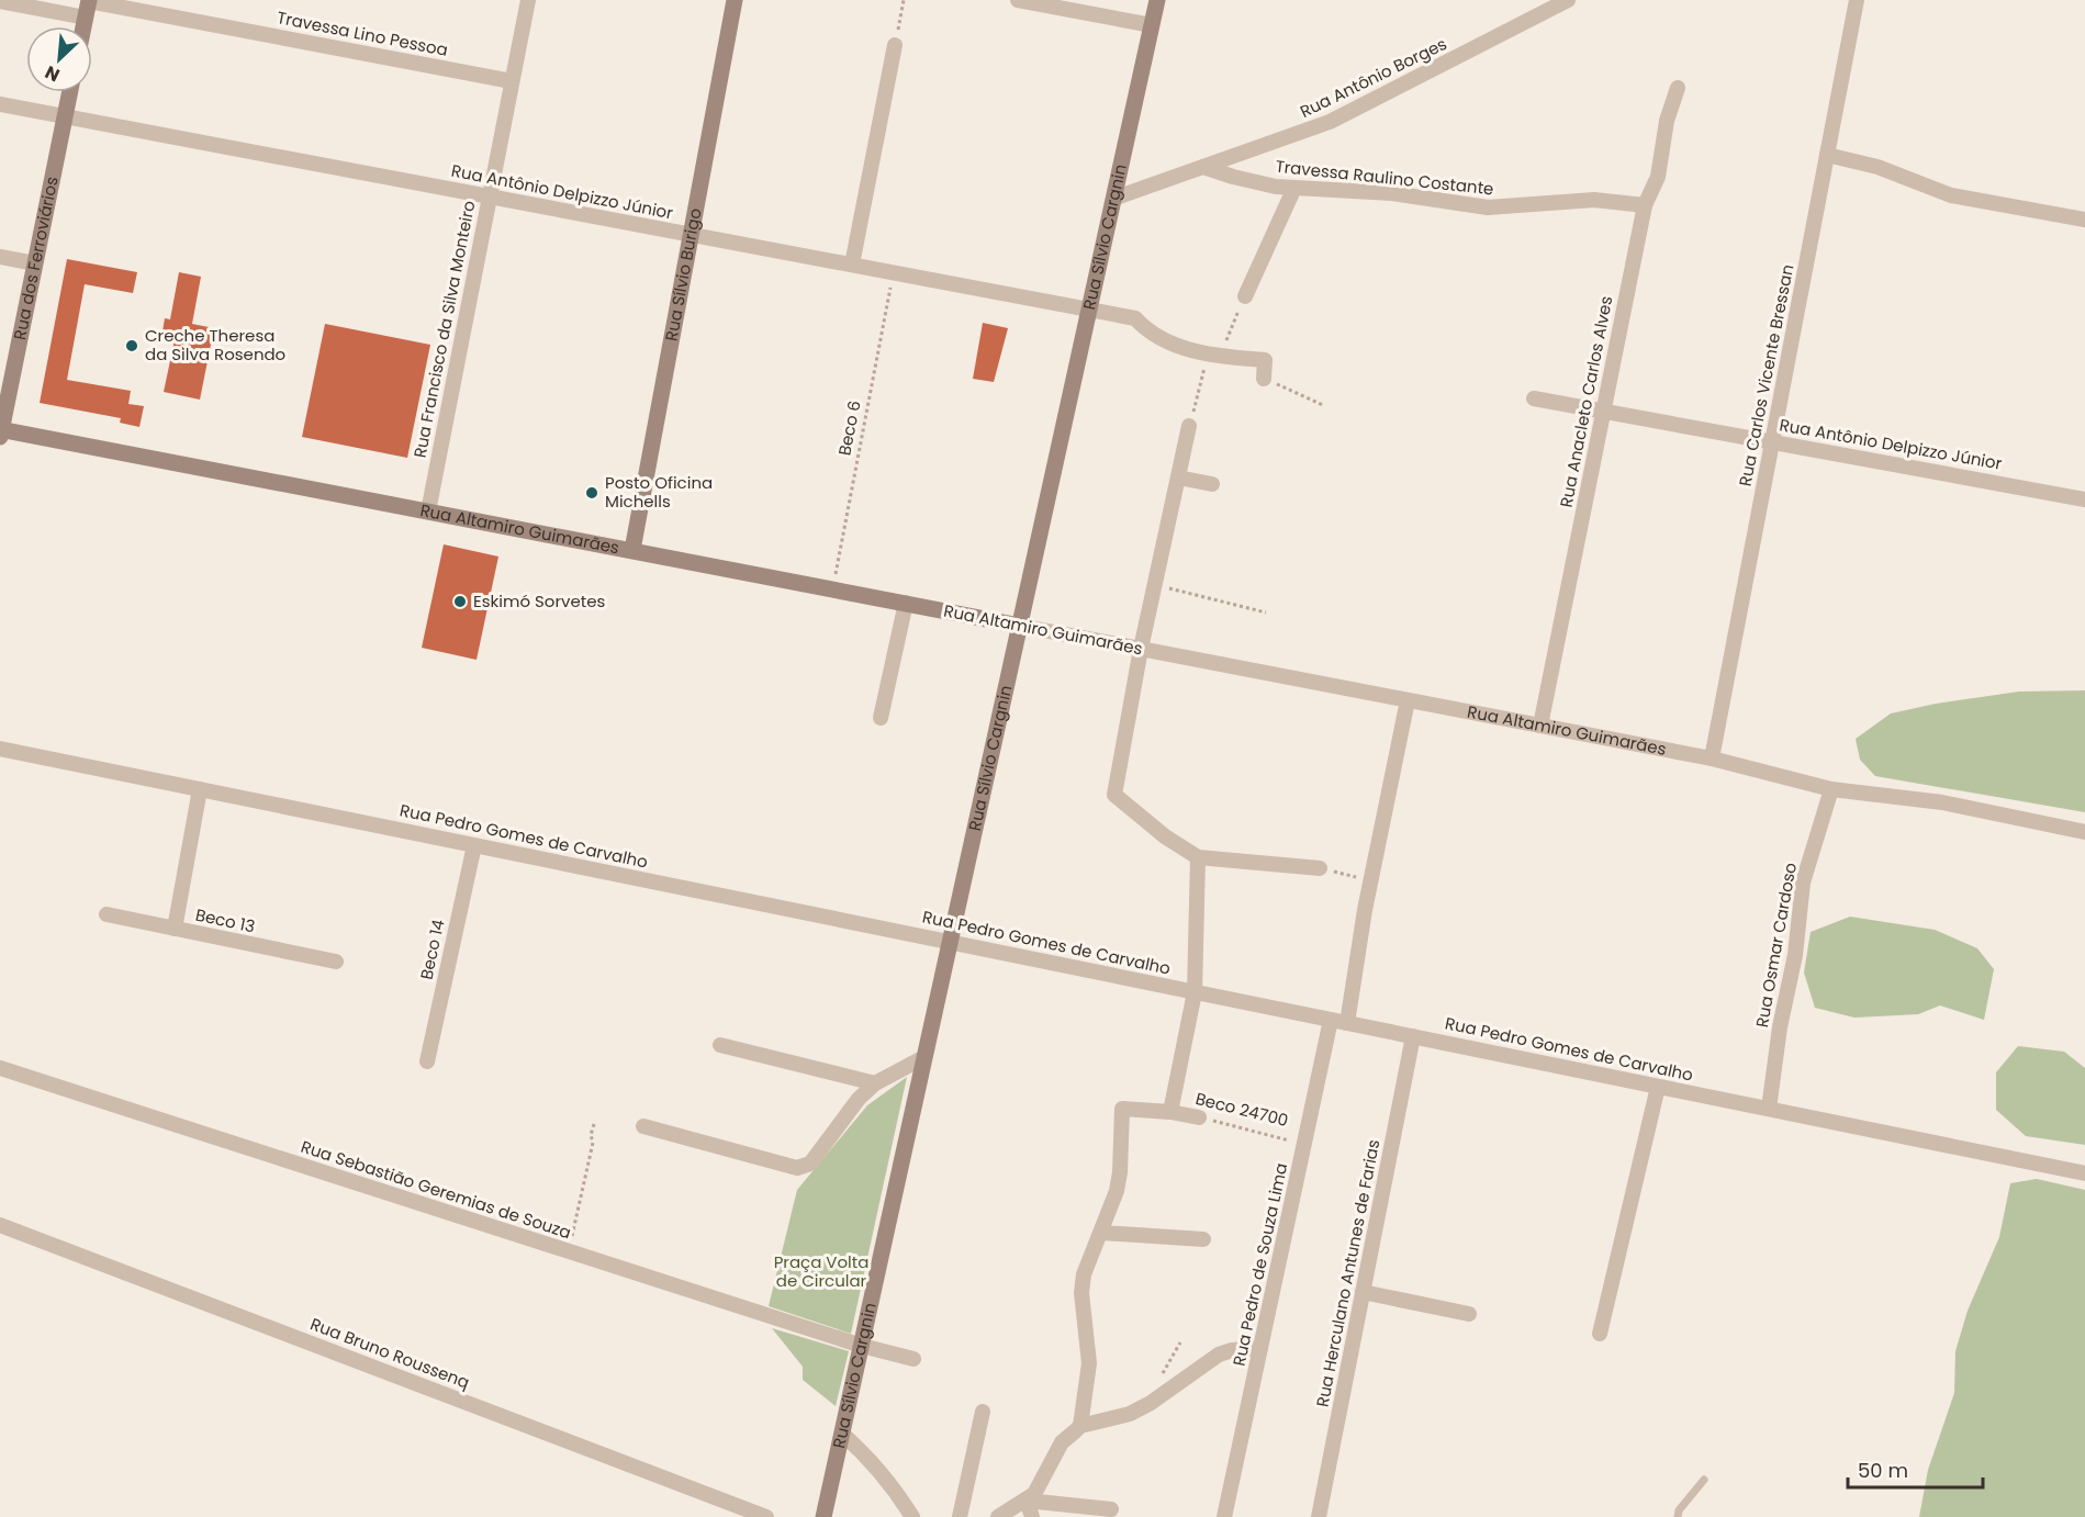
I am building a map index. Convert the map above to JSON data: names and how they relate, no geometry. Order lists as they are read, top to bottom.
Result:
{
  "streets": {
    "street": [
      "Travessa Lino Pessoa",
      "Rua Antônio Borges",
      "Travessa Raulino Costante",
      "Rua Antônio Delpizzo Júnior",
      "Rua Sílvio Cargnin",
      "Rua dos Ferroviários",
      "Rua Sílvio Burigo",
      "Rua Francisco da Silva Monteiro",
      "Rua Carlos Vicente Bressan",
      "Rua Anacleto Carlos Alves",
      "Rua Altamiro Guimarães",
      "Rua Pedro Gomes de Carvalho",
      "Beco 13",
      "Rua Osmar Cardoso",
      "Beco 14",
      "Beco 24700",
      "Rua Sebastião Geremias de Souza",
      "Rua Pedro de Souza Lima",
      "Rua Herculano Antunes de Farias",
      "Rua Bruno Roussenq"
    ],
    "path": ["Beco 6"]
  },
  "crossings": [
    ["Travessa Lino Pessoa", "Rua Francisco da Silva Monteiro"],
    ["Rua Antônio Borges", "Travessa Raulino Costante"],
    ["Rua Antônio Borges", "Rua Sílvio Cargnin"],
    ["Travessa Raulino Costante", "Rua Anacleto Carlos Alves"],
    ["Rua Antônio Delpizzo Júnior", "Rua Sílvio Cargnin"],
    ["Rua Antônio Delpizzo Júnior", "Rua dos Ferroviários"],
    ["Rua Antônio Delpizzo Júnior", "Rua Sílvio Burigo"],
    ["Rua Antônio Delpizzo Júnior", "Rua Francisco da Silva Monteiro"],
    ["Rua Antônio Delpizzo Júnior", "Rua Carlos Vicente Bressan"],
    ["Rua Antônio Delpizzo Júnior", "Rua Anacleto Carlos Alves"],
    ["Rua Antônio Delpizzo Júnior", "Beco 6"],
    ["Rua Sílvio Cargnin", "Rua Altamiro Guimarães"],
    ["Rua Sílvio Cargnin", "Rua Pedro Gomes de Carvalho"],
    ["Rua Sílvio Cargnin", "Rua Sebastião Geremias de Souza"],
    ["Rua dos Ferroviários", "Rua Altamiro Guimarães"],
    ["Rua Sílvio Burigo", "Rua Altamiro Guimarães"],
    ["Rua Francisco da Silva Monteiro", "Rua Altamiro Guimarães"],
    ["Rua Carlos Vicente Bressan", "Rua Altamiro Guimarães"],
    ["Rua Anacleto Carlos Alves", "Rua Altamiro Guimarães"],
    ["Beco 6", "Rua Altamiro Guimarães"],
    ["Rua Altamiro Guimarães", "Rua Osmar Cardoso"],
    ["Rua Pedro Gomes de Carvalho", "Rua Osmar Cardoso"],
    ["Rua Pedro Gomes de Carvalho", "Beco 14"],
    ["Rua Pedro Gomes de Carvalho", "Rua Pedro de Souza Lima"],
    ["Rua Pedro Gomes de Carvalho", "Rua Herculano Antunes de Farias"],
    ["Beco 24700", "Rua Pedro de Souza Lima"]
  ],
  "parks": ["Praça Volta de Circular"],
  "places": ["Creche Theresa da Silva Rosendo", "Posto Oficina Michells", "Eskimó Sorvetes"],
  "scale_bar": "50 m",
  "north": "bottom left"
}
